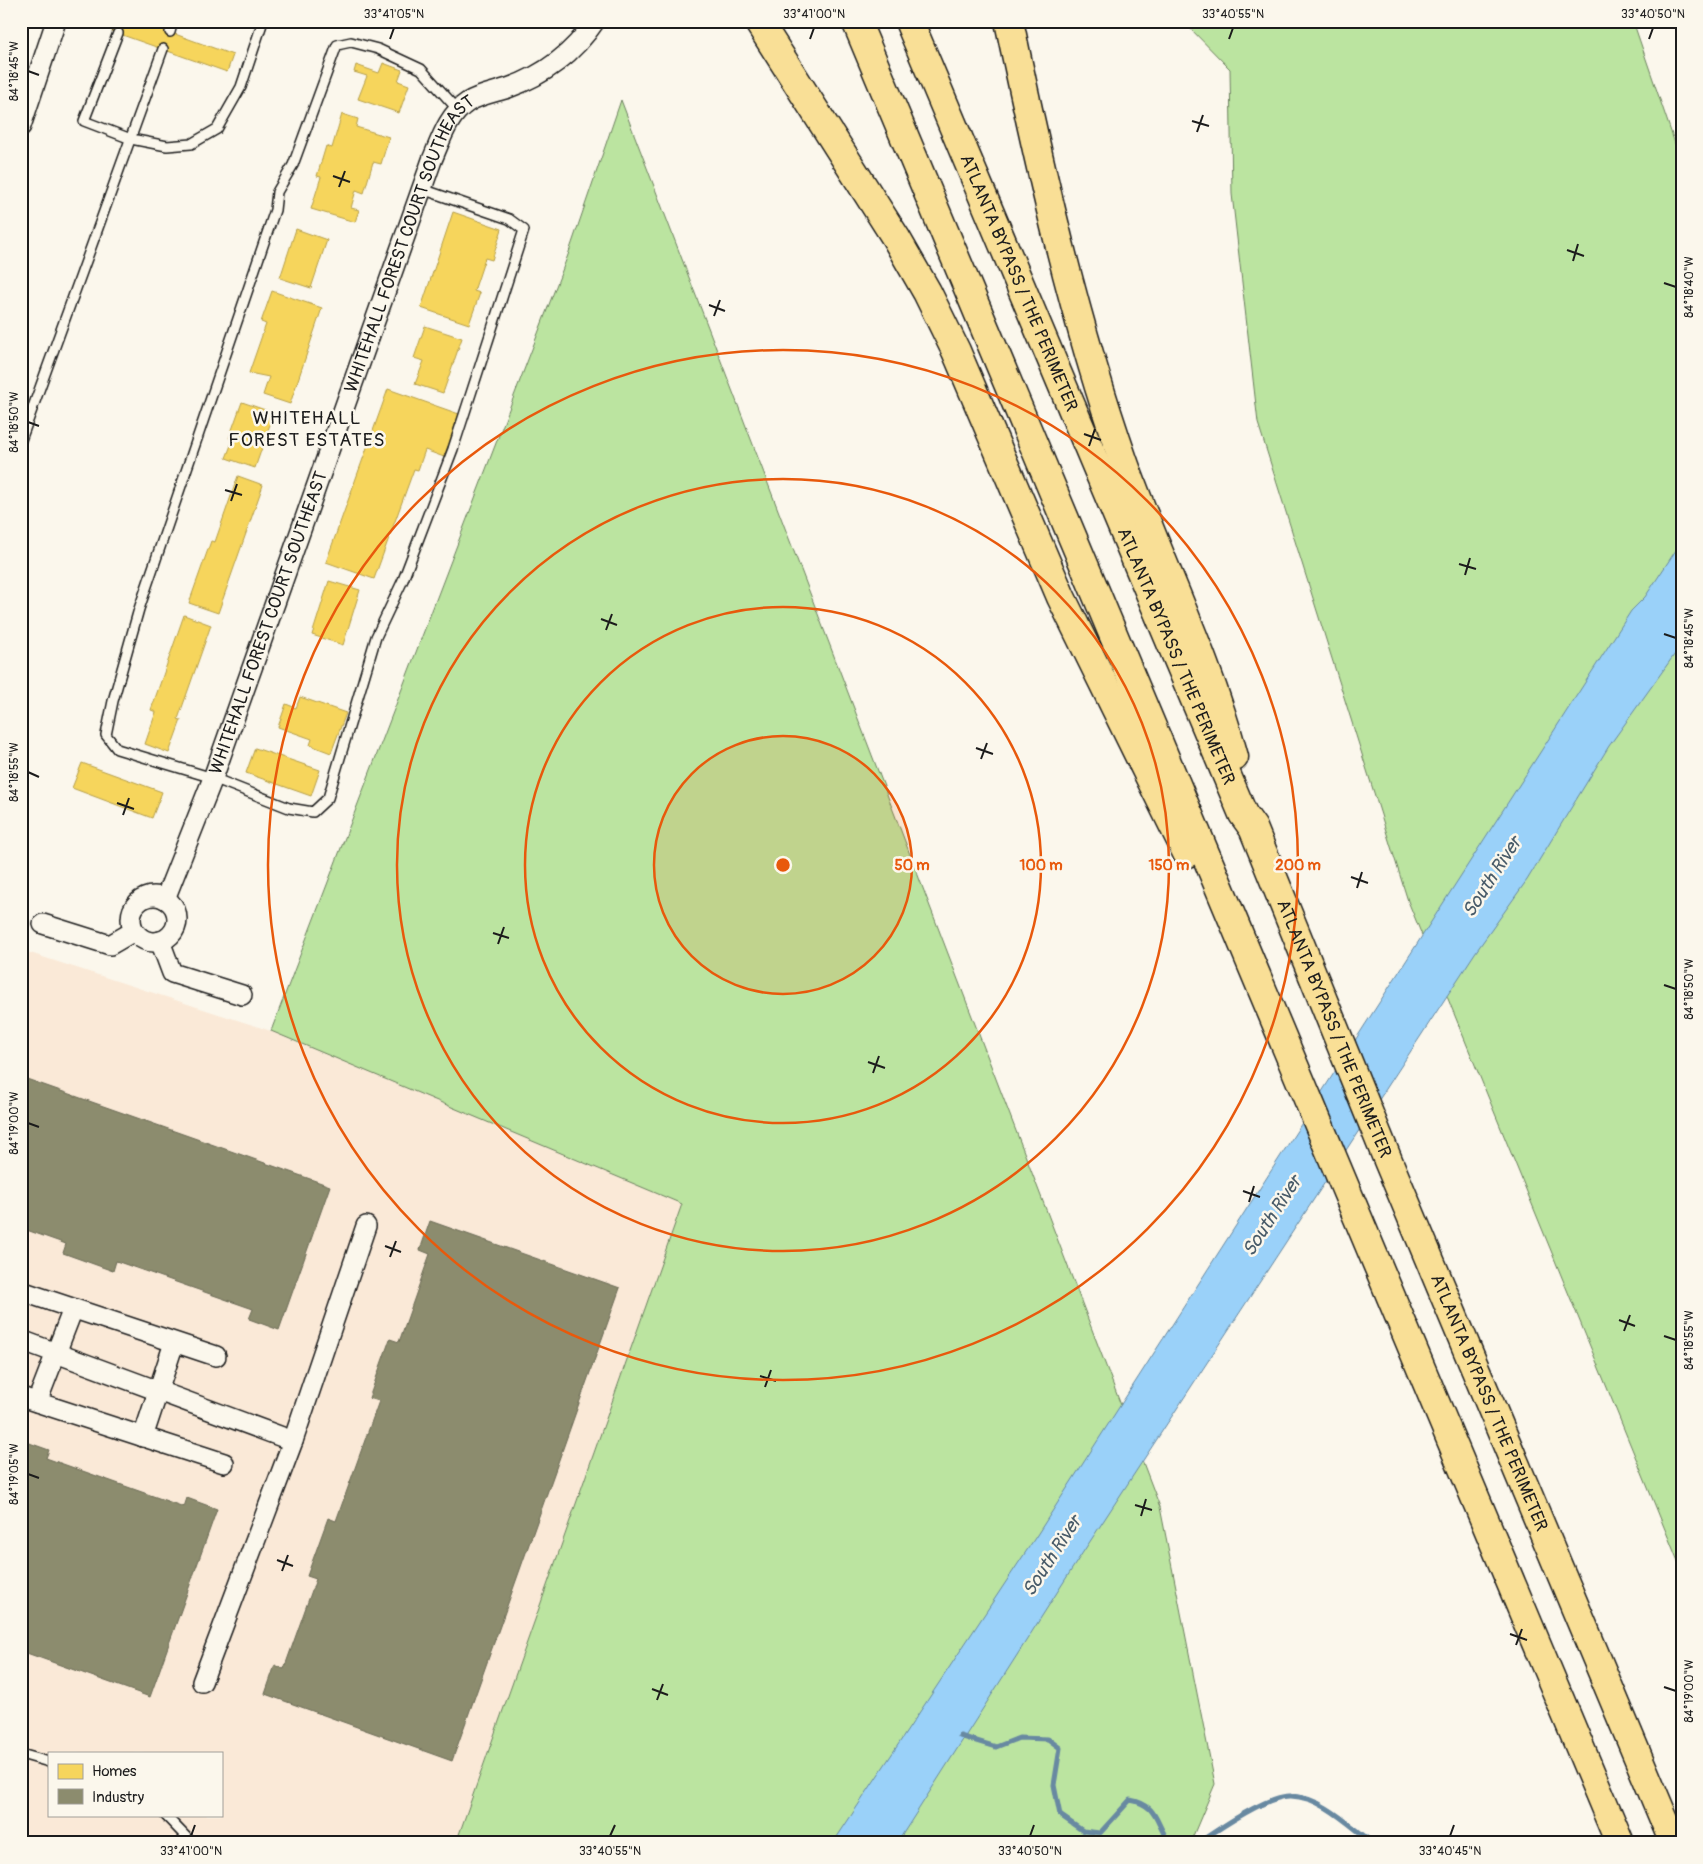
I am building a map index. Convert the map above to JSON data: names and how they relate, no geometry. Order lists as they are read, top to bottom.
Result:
{
  "streets": {
    "highway": ["ATLANTA BYPASS / THE PERIMETER"],
    "street": ["WHITEHALL FOREST COURT SOUTHEAST"]
  },
  "districts": ["WHITEHALL FOREST ESTATES"],
  "water": ["South River"],
  "legend": ["Homes", "Industry"],
  "coordinates": [
    "33°41'05\"N",
    "33°41'00\"N",
    "33°40'55\"N",
    "33°40'50\"N",
    "84°18'45\"W",
    "84°18'40\"W",
    "84°18'50\"W",
    "84°18'55\"W",
    "84°19'00\"W",
    "84°19'05\"W",
    "33°40'45\"N"
  ],
  "rings": [
    "50 m",
    "100 m",
    "150 m",
    "200 m"
  ]
}
